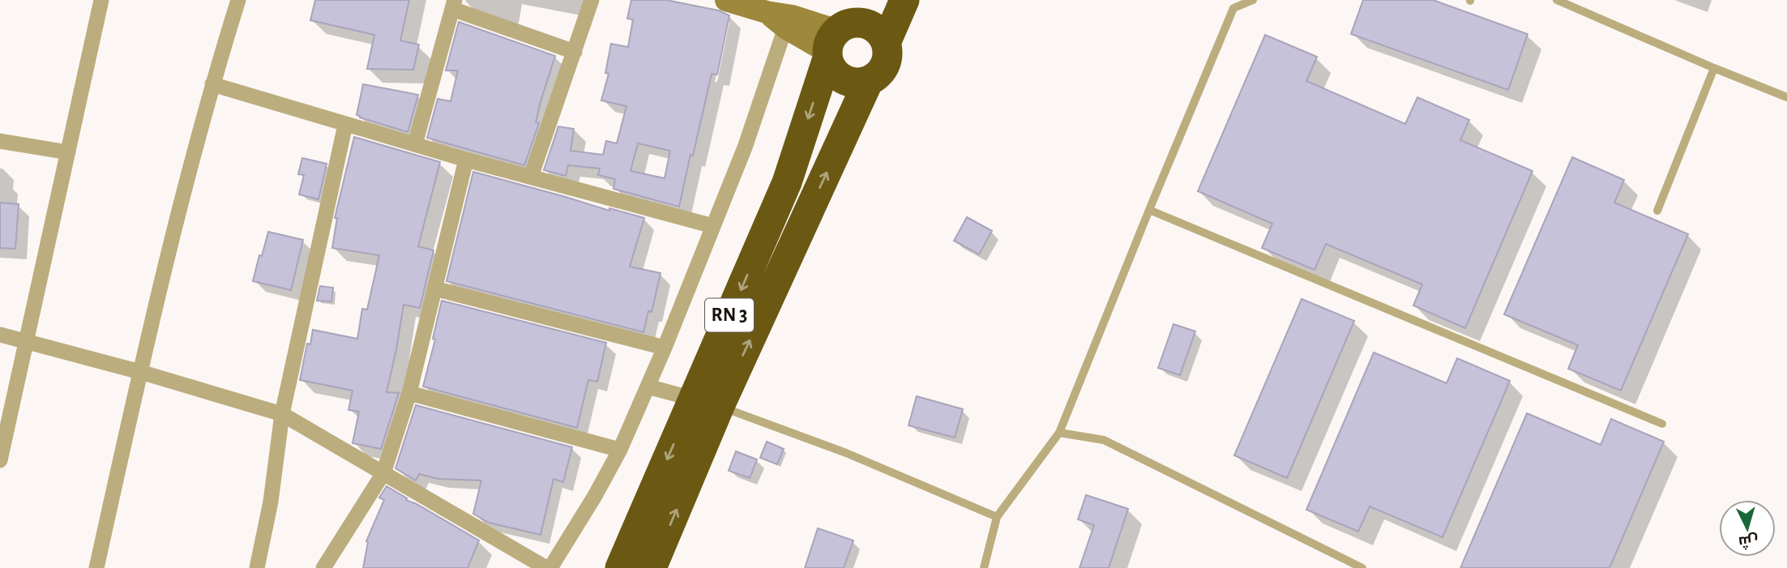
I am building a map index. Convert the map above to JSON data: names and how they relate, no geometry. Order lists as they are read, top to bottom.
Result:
{
  "streets": {
    "highway": ["RN 3"]
  },
  "north": "bottom"
}
